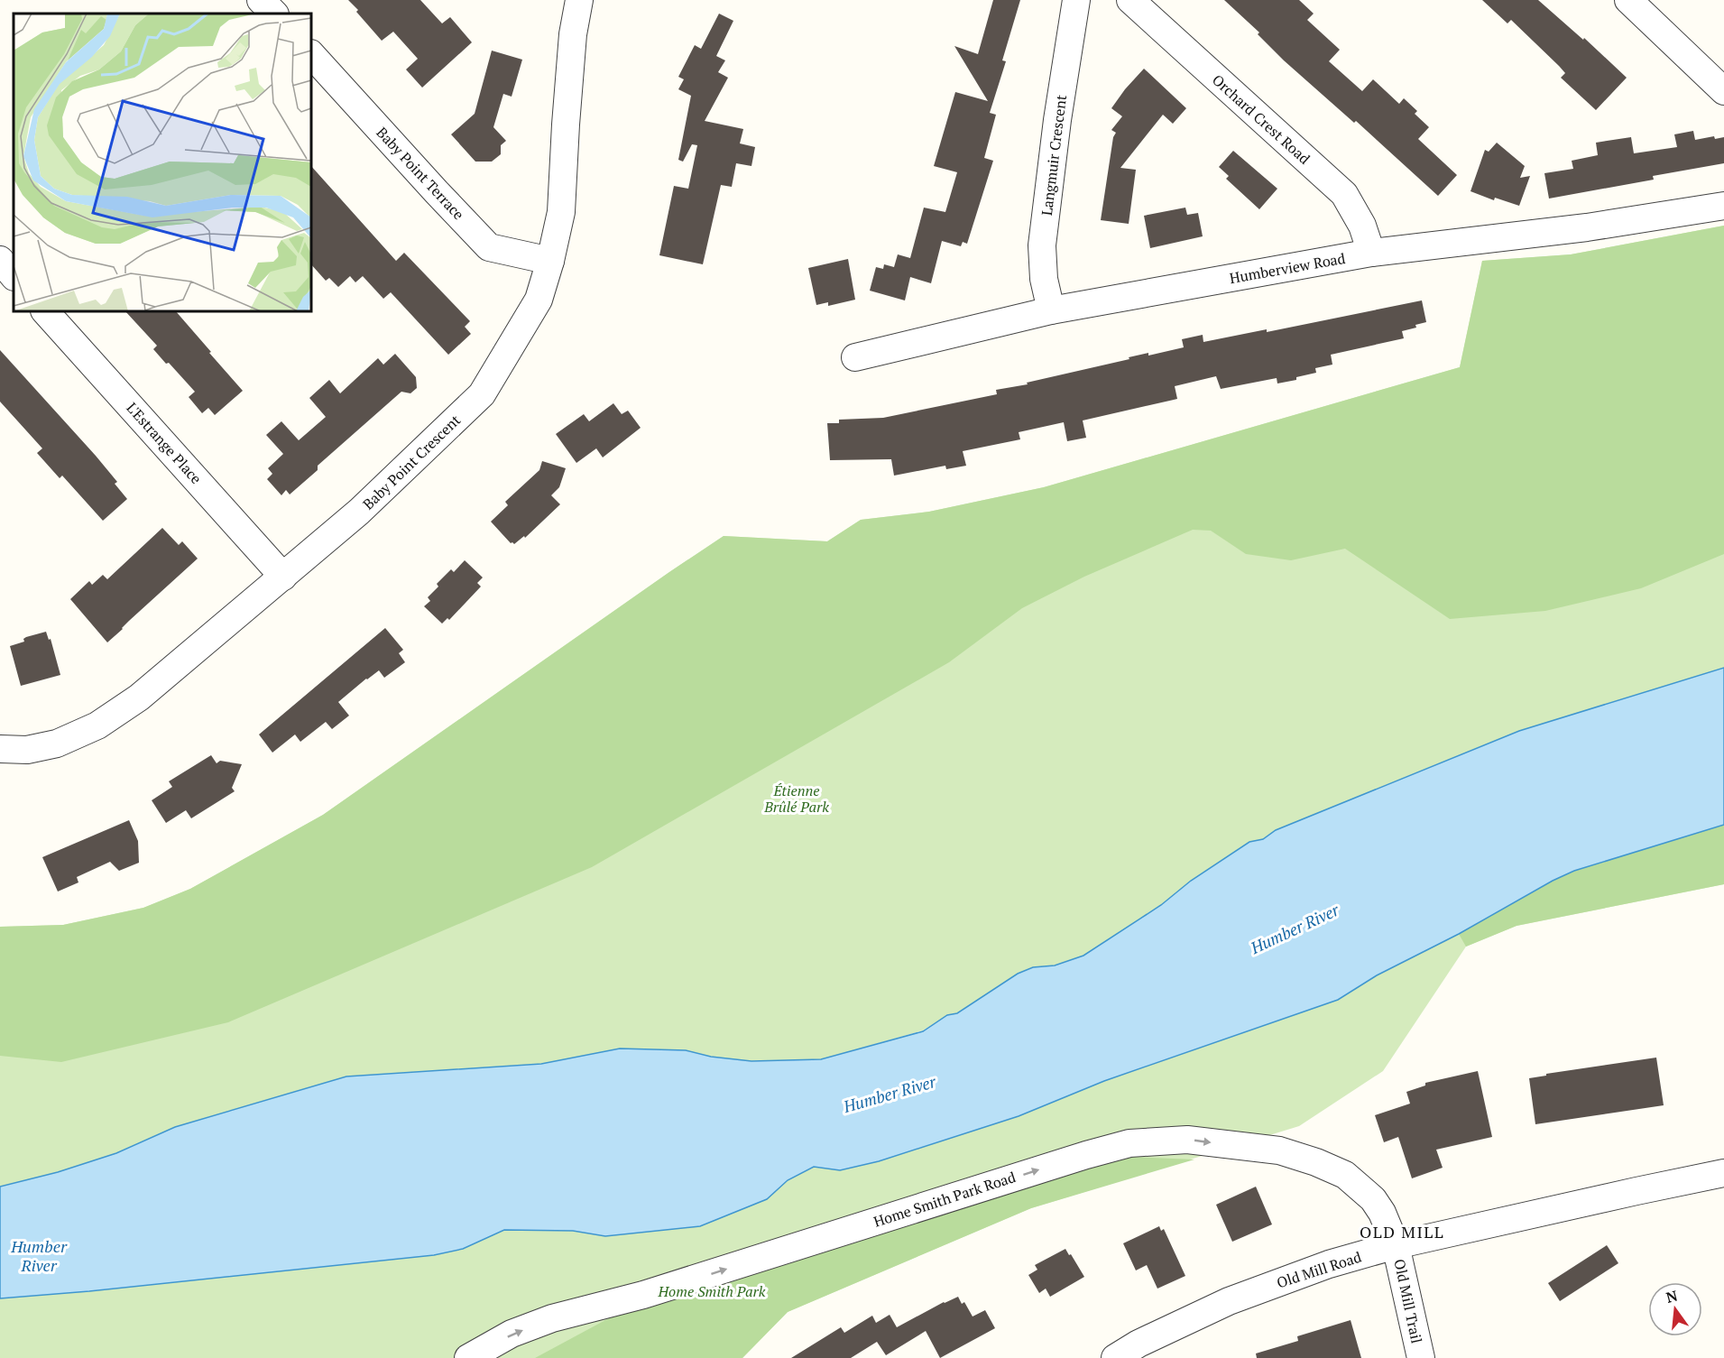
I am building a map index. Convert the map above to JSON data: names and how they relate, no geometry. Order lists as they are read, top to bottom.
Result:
{
  "streets": {
    "street": [
      "Orchard Crest Road",
      "Langmuir Crescent",
      "Baby Point Terrace",
      "Humberview Road",
      "L'Estrange Place",
      "Baby Point Crescent",
      "Home Smith Park Road",
      "Old Mill Road",
      "Old Mill Trail"
    ]
  },
  "crossings": [
    ["Orchard Crest Road", "Humberview Road"],
    ["Langmuir Crescent", "Humberview Road"],
    ["Baby Point Terrace", "Baby Point Crescent"],
    ["L'Estrange Place", "Baby Point Crescent"],
    ["Home Smith Park Road", "Old Mill Road"],
    ["Home Smith Park Road", "Old Mill Trail"],
    ["Old Mill Road", "Old Mill Trail"]
  ],
  "one_way": ["Home Smith Park Road"],
  "districts": ["OLD MILL"],
  "water": ["Humber River"],
  "parks": ["Étienne Brûlé Park", "Home Smith Park"],
  "north": "top"
}
